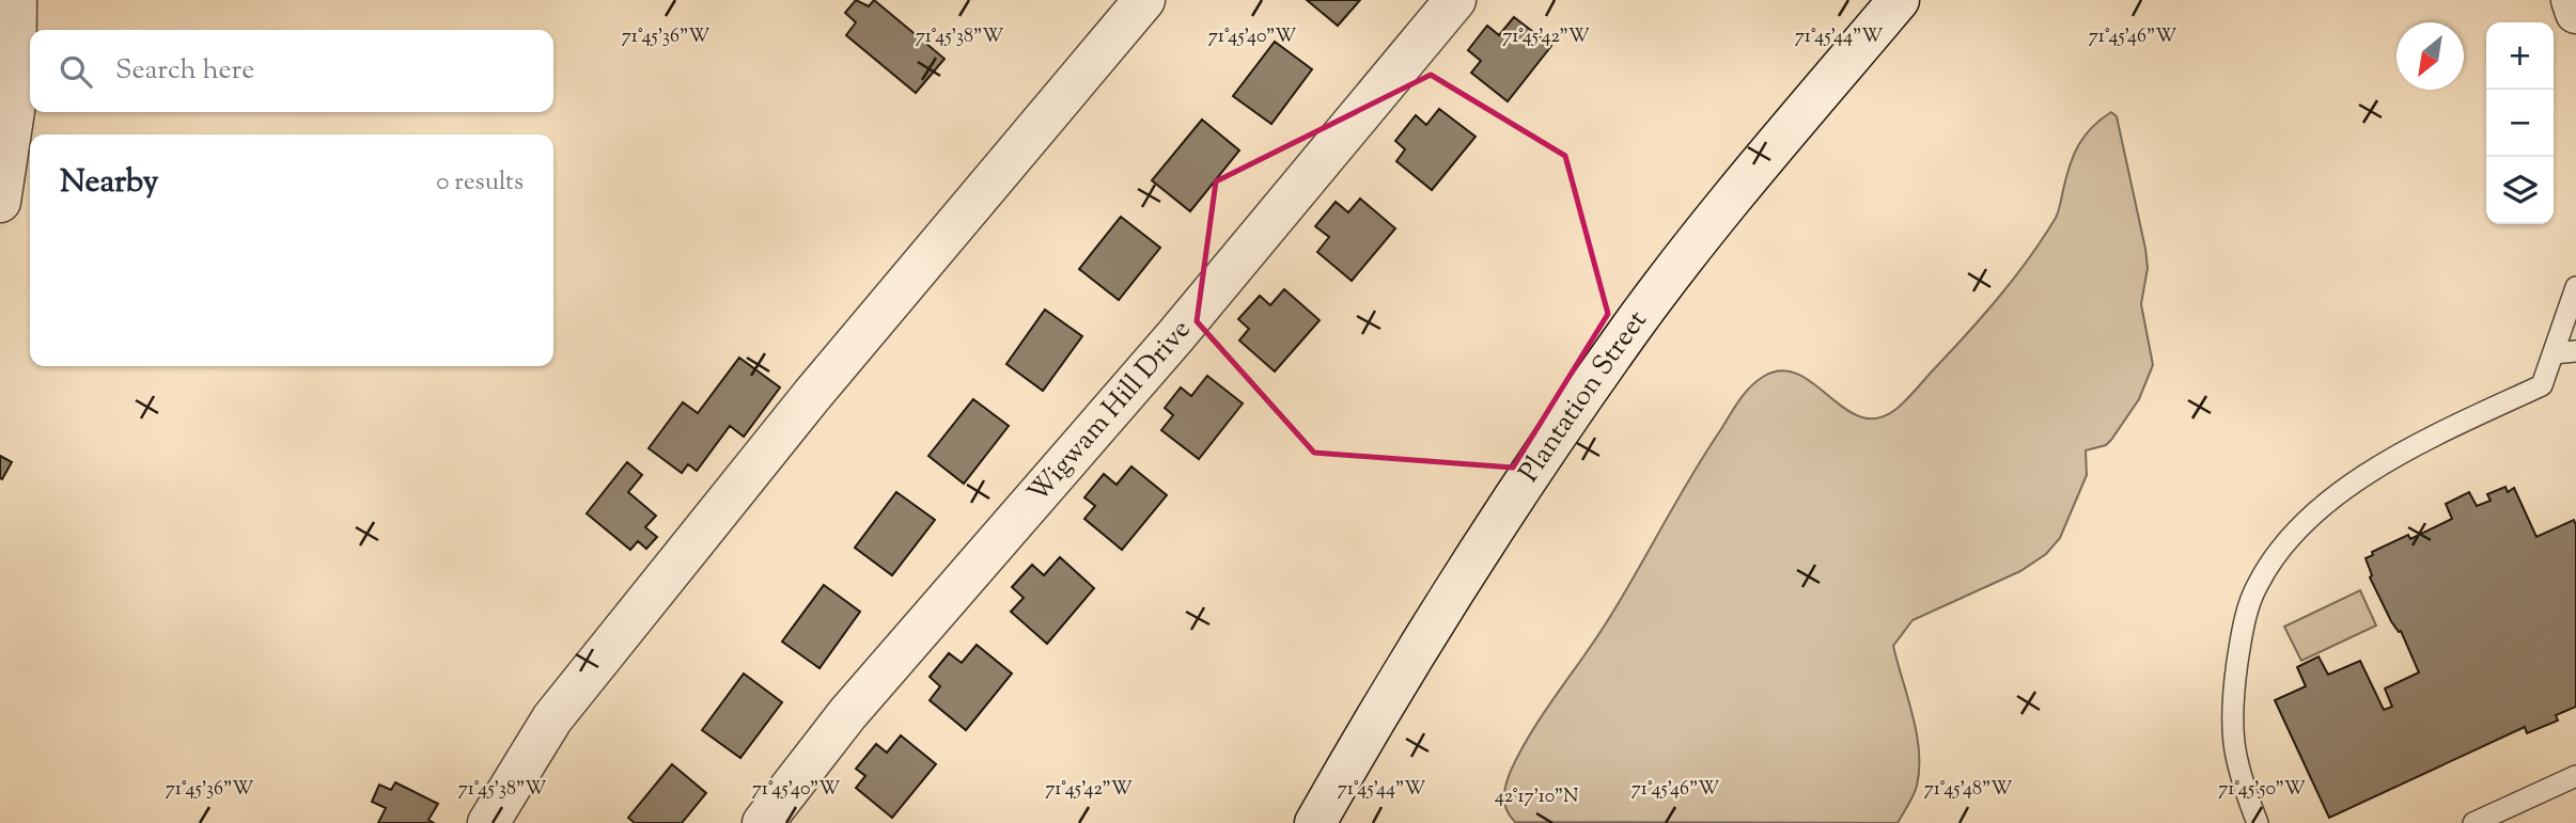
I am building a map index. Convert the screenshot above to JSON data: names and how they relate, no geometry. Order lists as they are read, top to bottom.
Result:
{
  "streets": {
    "street": ["Plantation Street", "Wigwam Hill Drive"]
  },
  "north": "bottom left",
  "page": {
    "map_buttons": ["+", "−"],
    "search": "Search here",
    "heading": ["Nearby", "0 results"]
  },
  "coordinates": [
    "71°45'40\"W",
    "71°45'42\"W",
    "71°45'46\"W",
    "71°45'36\"W",
    "71°45'38\"W",
    "71°45'44\"W",
    "71°45'48\"W",
    "71°45'50\"W",
    "42°17'10\"N"
  ]
}
